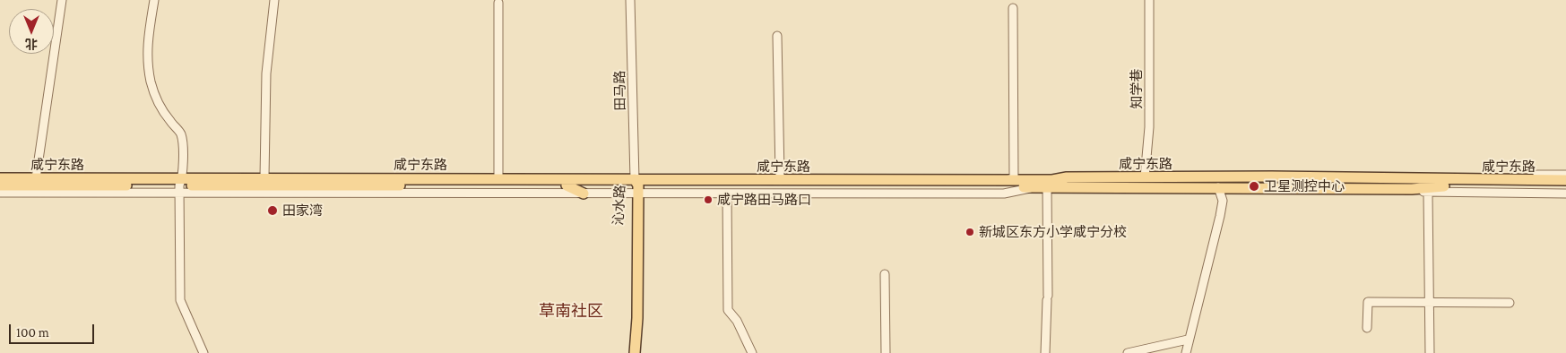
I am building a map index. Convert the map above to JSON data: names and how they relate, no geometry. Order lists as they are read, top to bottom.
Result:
{
  "streets": {
    "main road": ["咸宁东路", "沁水路"],
    "street": ["知学巷", "田马路"]
  },
  "crossings": [
    ["知学巷", "咸宁东路"],
    ["田马路", "咸宁东路"],
    ["田马路", "沁水路"],
    ["咸宁东路", "沁水路"]
  ],
  "districts": ["草南社区"],
  "places": [
    "卫星测控中心",
    "咸宁路田马路口",
    "田家湾",
    "新城区东方小学咸宁分校"
  ],
  "scale_bar": "100 m",
  "north": "bottom"
}
